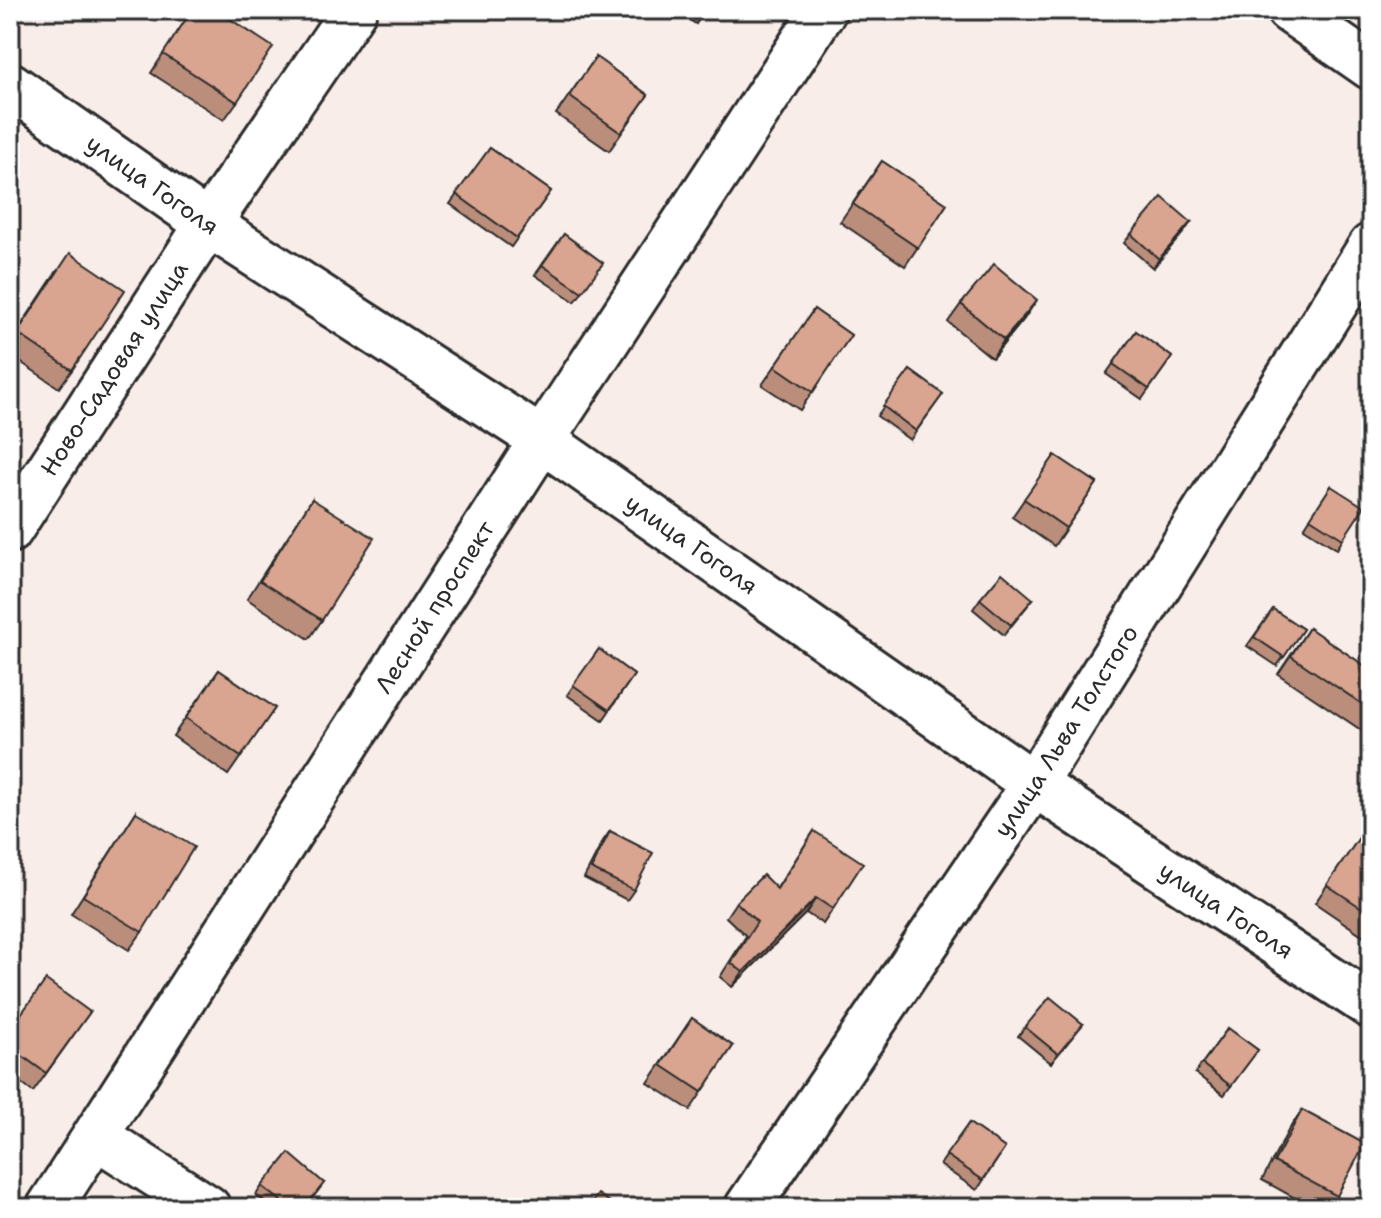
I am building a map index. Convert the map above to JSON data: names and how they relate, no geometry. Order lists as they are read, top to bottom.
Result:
{
  "streets": {
    "street": [
      "улица Гоголя",
      "Ново-Садовая улица",
      "Лесной проспект",
      "улица Льва Толстого"
    ]
  },
  "crossings": [
    ["улица Гоголя", "Ново-Садовая улица"],
    ["улица Гоголя", "Лесной проспект"],
    ["улица Гоголя", "улица Льва Толстого"]
  ]
}
